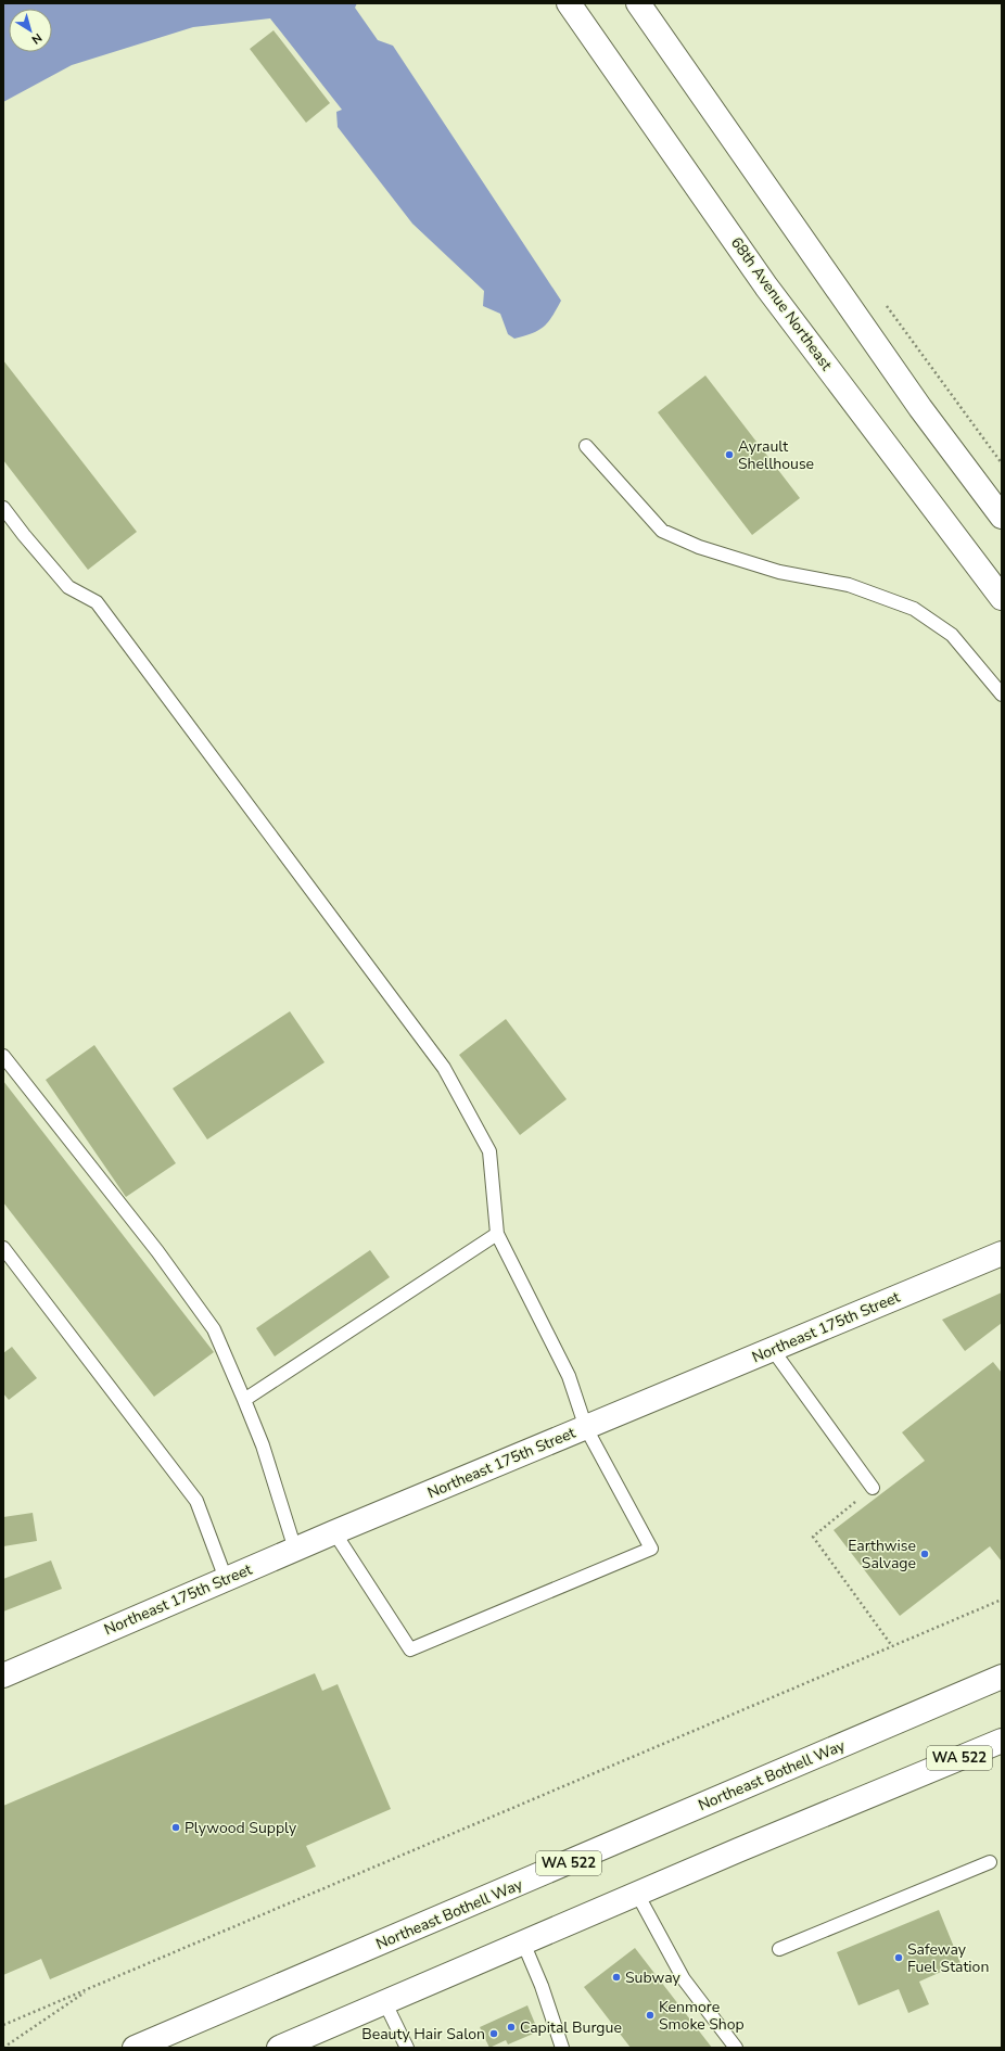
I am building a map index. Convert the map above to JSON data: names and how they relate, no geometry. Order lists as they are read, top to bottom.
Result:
{
  "streets": {
    "main road": [
      "68th Avenue Northeast",
      "Northeast 175th Street",
      "WA 522",
      "Northeast Bothell Way"
    ]
  },
  "places": [
    "Ayrault Shellhouse",
    "Earthwise Salvage",
    "Plywood Supply",
    "Safeway Fuel Station",
    "Subway",
    "Kenmore Smoke Shop",
    "Capital Burgue",
    "Beauty Hair Salon"
  ],
  "north": "bottom right"
}
